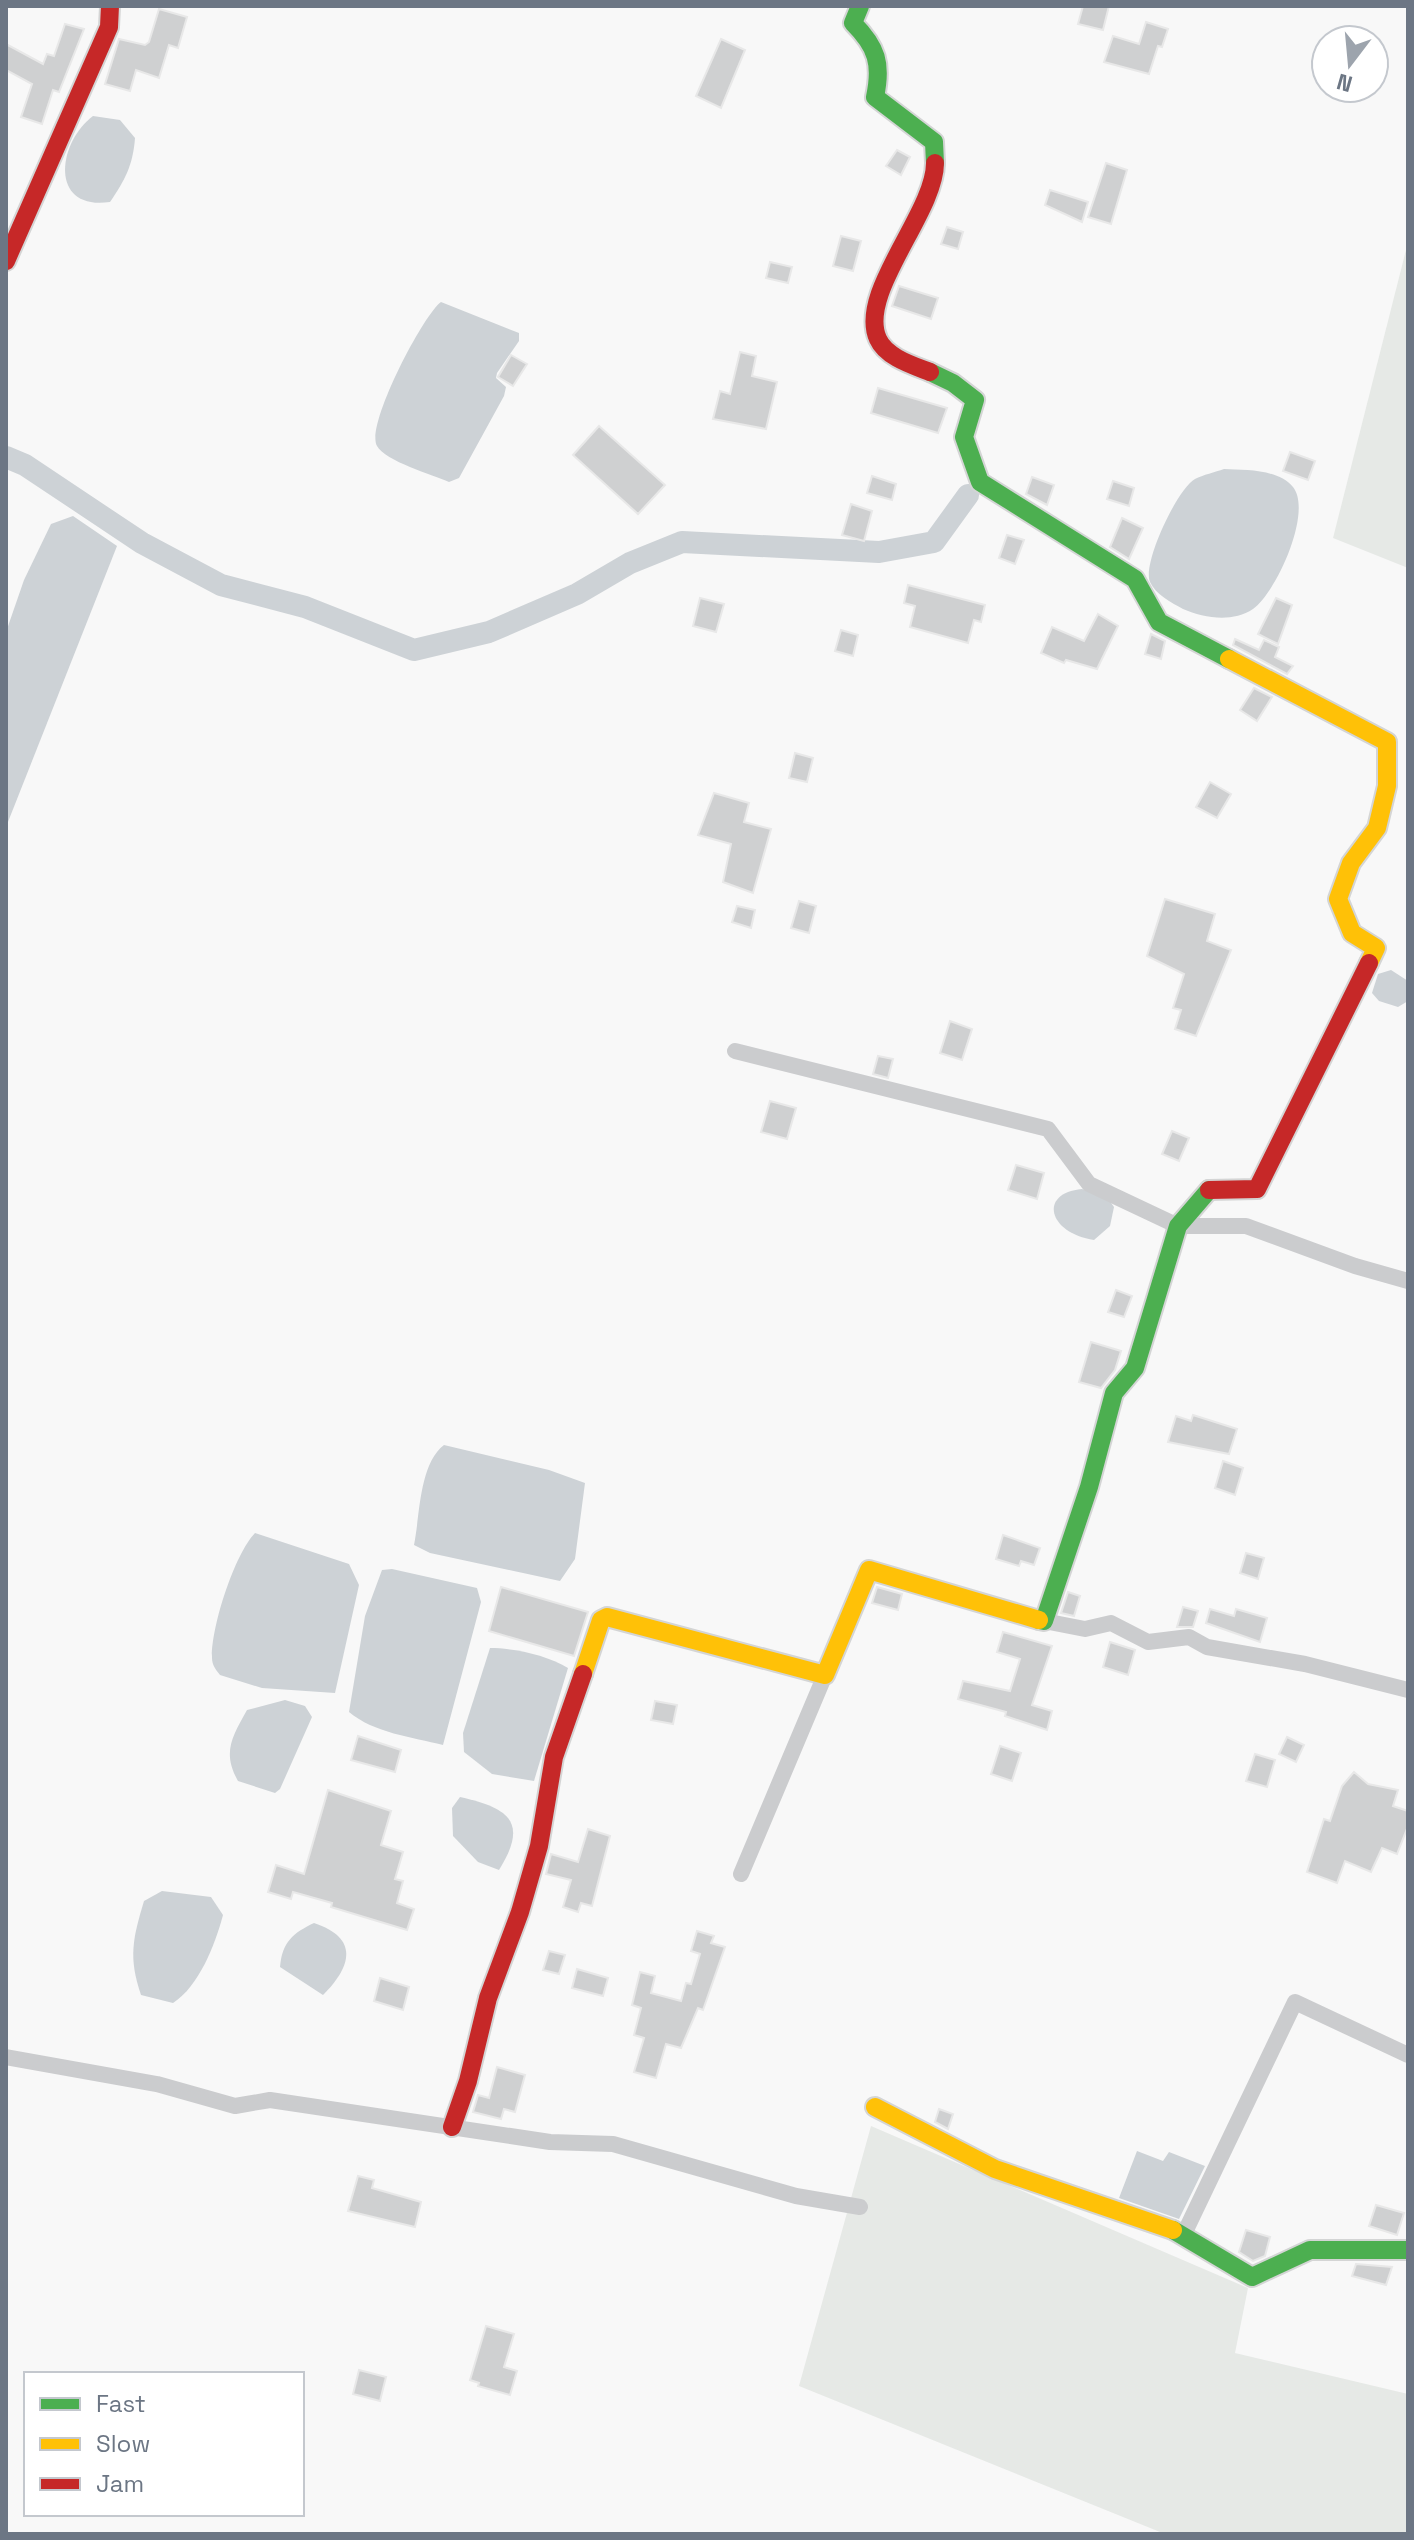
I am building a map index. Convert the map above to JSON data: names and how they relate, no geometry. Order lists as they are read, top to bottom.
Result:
{
  "legend": ["Fast", "Slow", "Jam"],
  "north": "bottom"
}
